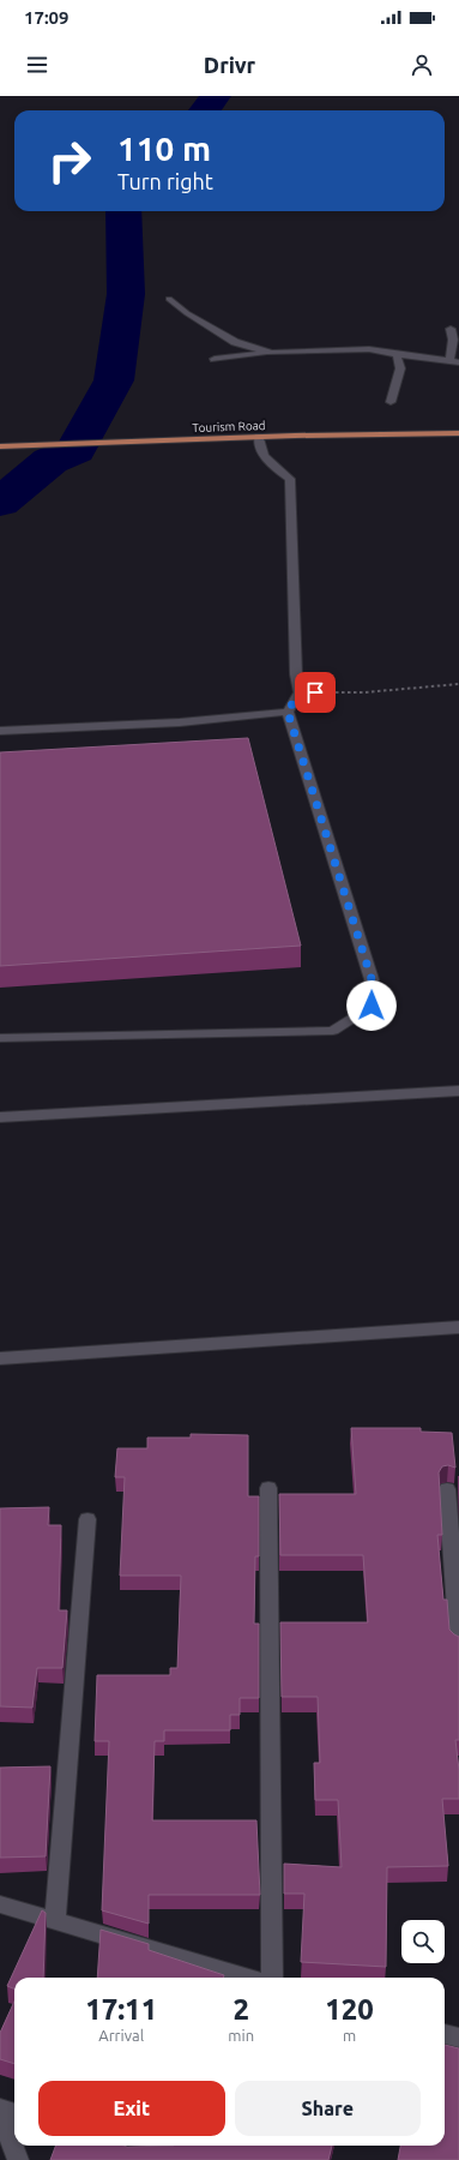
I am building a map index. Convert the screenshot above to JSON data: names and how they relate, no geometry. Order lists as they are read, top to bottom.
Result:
{
  "streets": {
    "main road": ["Tourism Road"]
  },
  "page": {
    "status": "17:09",
    "header": "Drivr",
    "turn": ["110 m", "Turn right"],
    "eta": [
      "17:11",
      "Arrival",
      "2",
      "min",
      "120",
      "m"
    ],
    "buttons": ["Exit", "Share"]
  }
}
